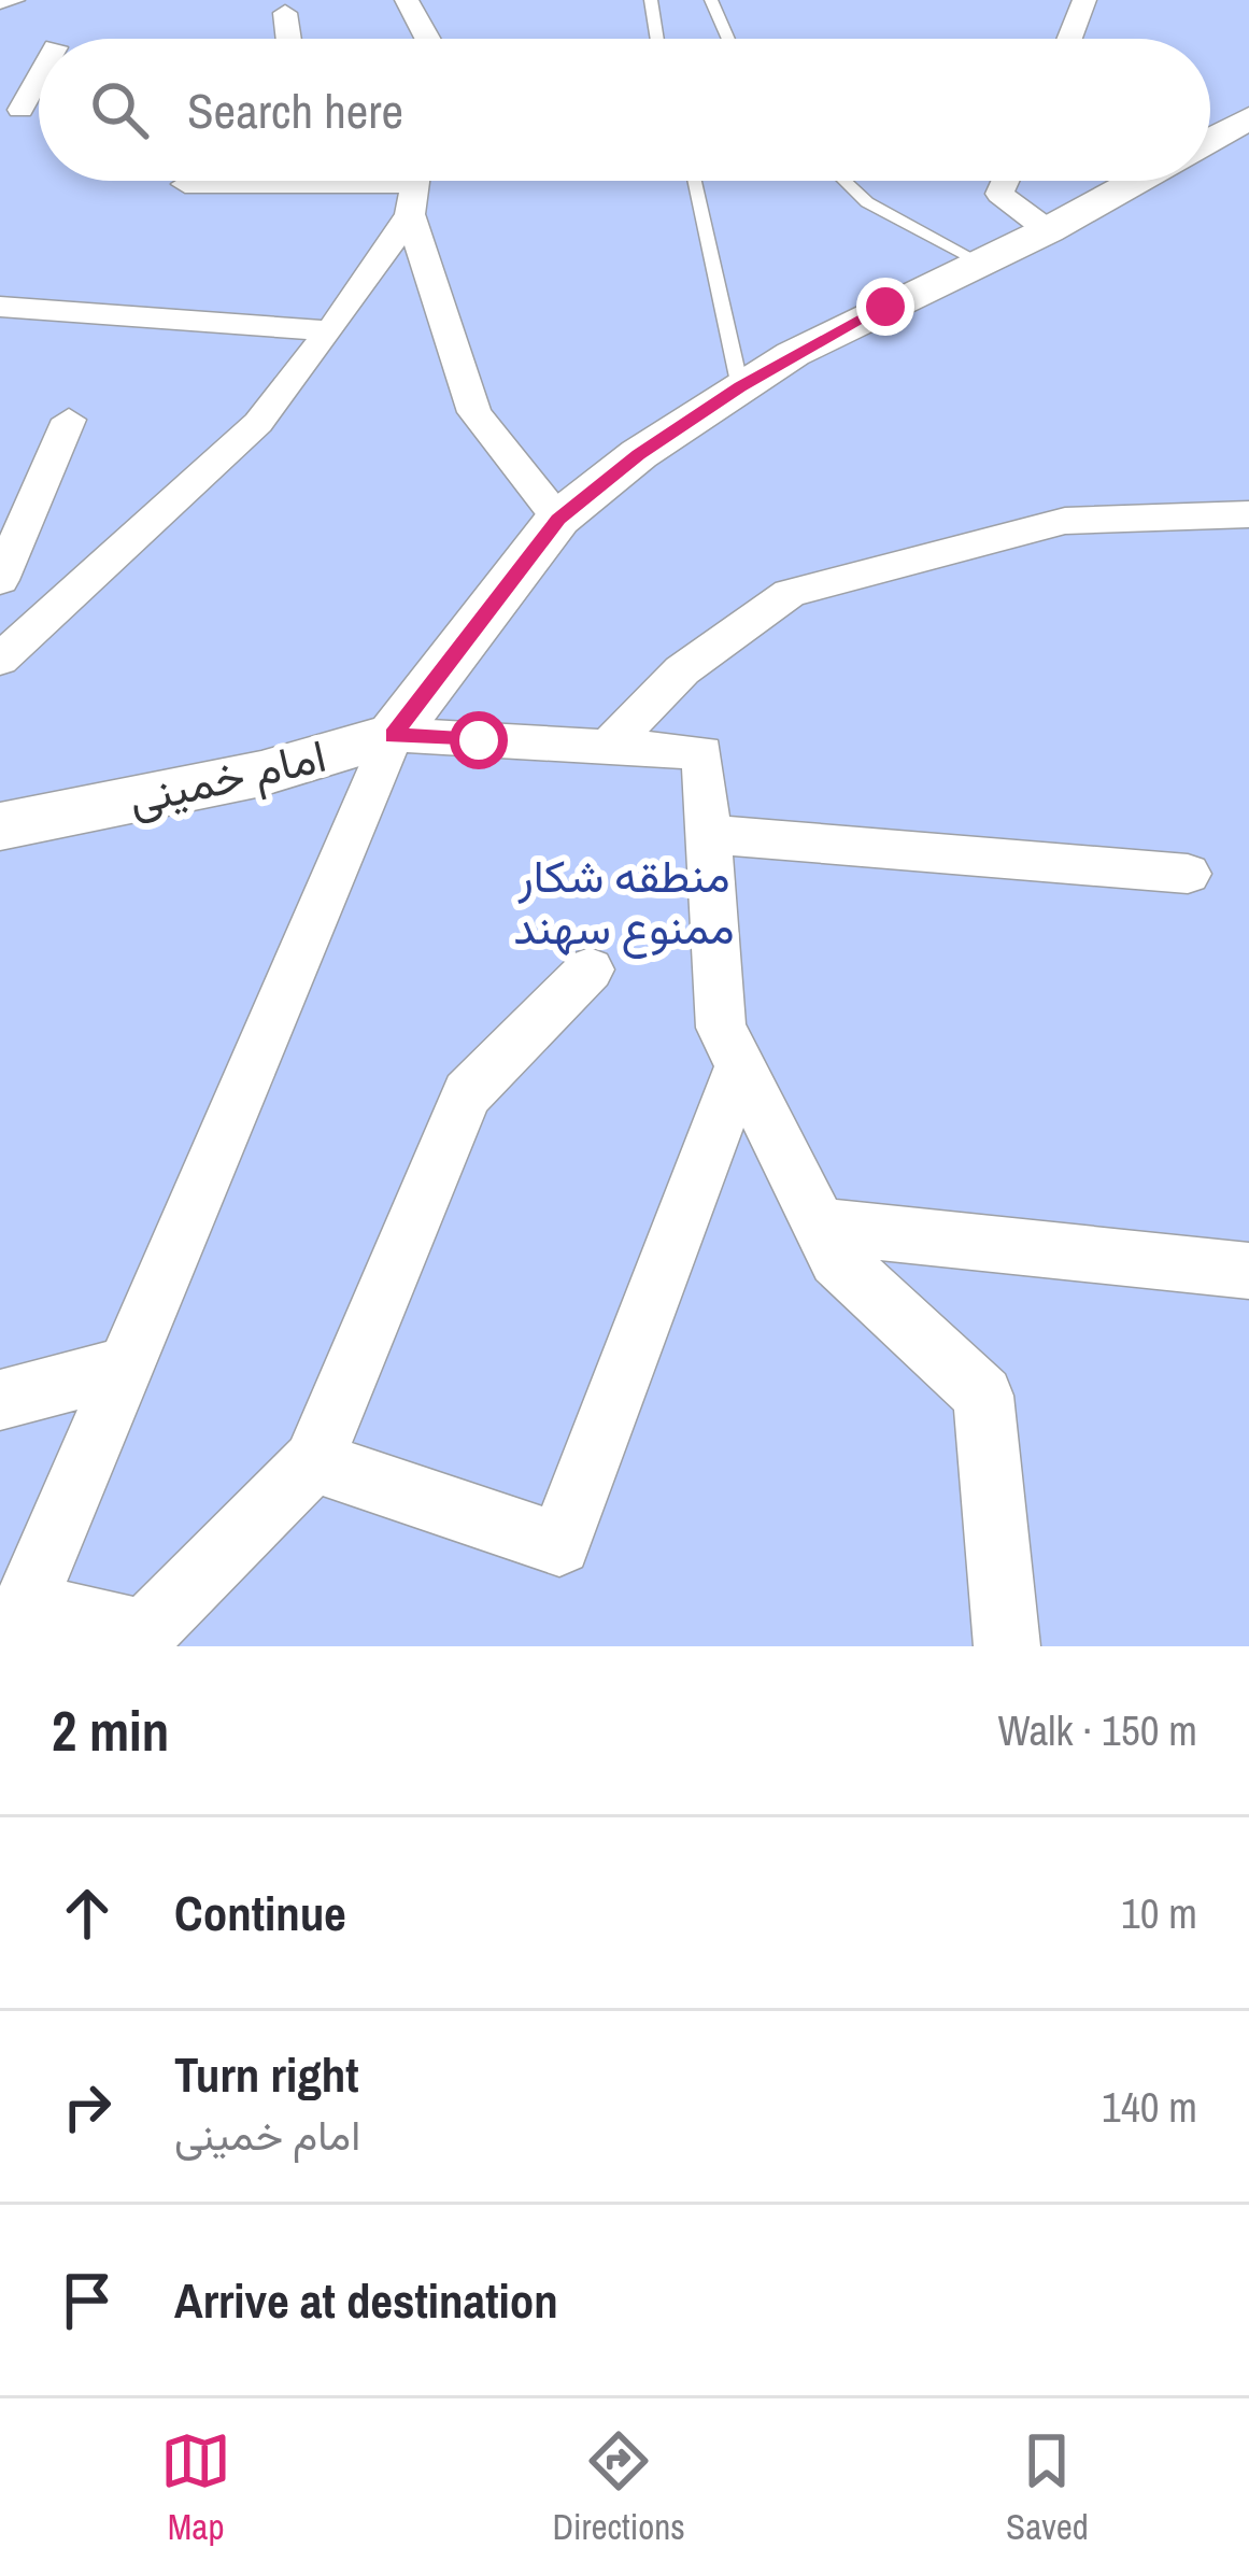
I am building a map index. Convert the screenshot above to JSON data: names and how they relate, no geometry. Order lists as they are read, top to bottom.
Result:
{
  "streets": {
    "street": ["امام خمینی"]
  },
  "parks": ["منطقه شکار ممنوع سهند"],
  "page": {
    "search": "Search here",
    "heading": ["2 min", "Walk · 150 m"],
    "list": [
      ["Continue", "10 m"],
      ["Turn right", "امام خمینی", "140 m"],
      "Arrive at destination"
    ],
    "nav": ["Map", "Directions", "Saved"]
  }
}
